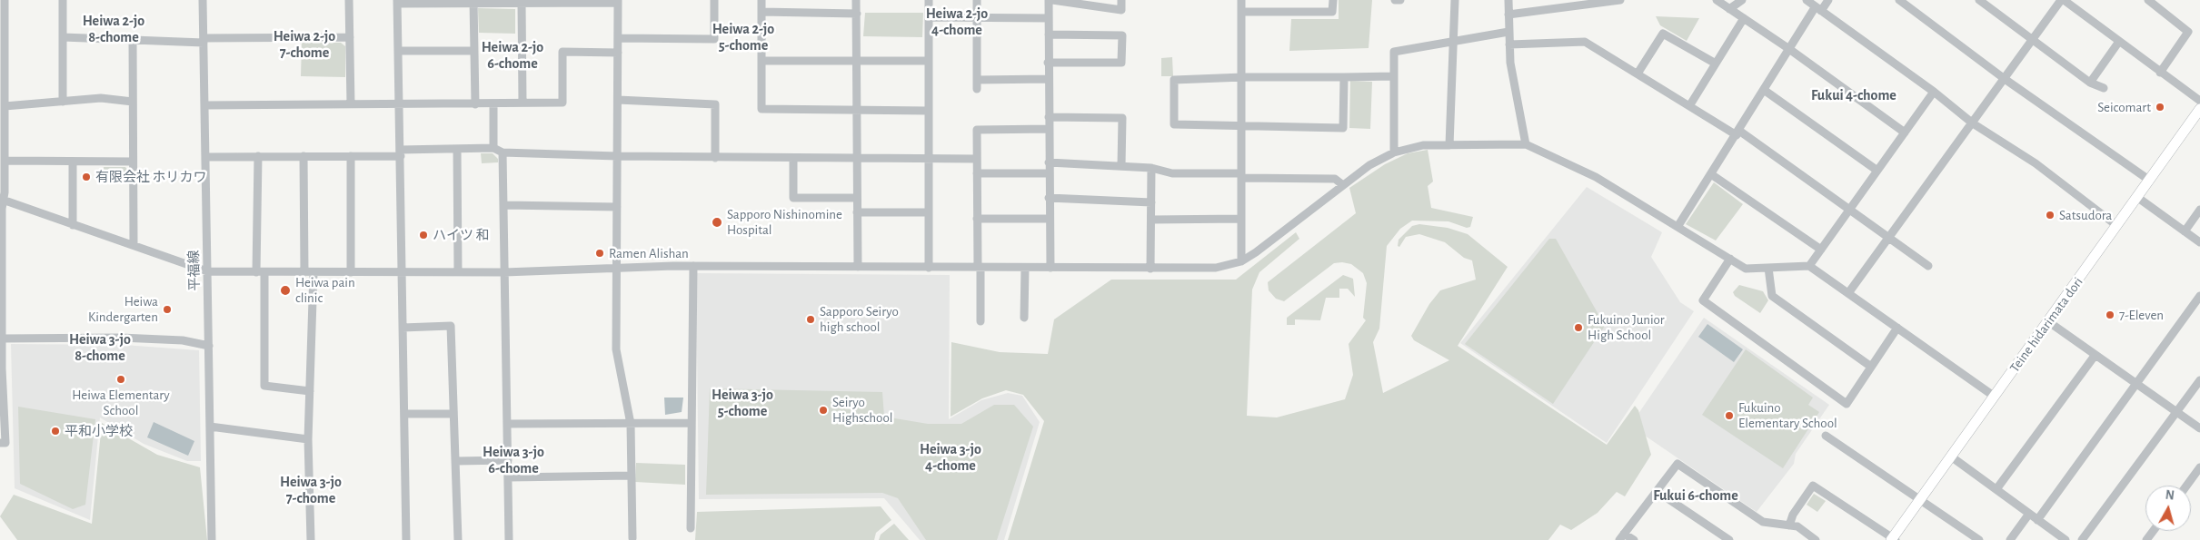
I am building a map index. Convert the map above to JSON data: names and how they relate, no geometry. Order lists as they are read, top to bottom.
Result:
{
  "streets": {
    "main road": ["Teine hidarimata dori"],
    "street": ["平福線"]
  },
  "districts": [
    "Heiwa 2-jo 4-chome",
    "Heiwa 2-jo 8-chome",
    "Heiwa 2-jo 5-chome",
    "Heiwa 2-jo 7-chome",
    "Heiwa 2-jo 6-chome",
    "Fukui 4-chome",
    "Heiwa 3-jo 8-chome",
    "Heiwa 3-jo 5-chome",
    "Heiwa 3-jo 4-chome",
    "Heiwa 3-jo 6-chome",
    "Heiwa 3-jo 7-chome",
    "Fukui 6-chome"
  ],
  "places": [
    "Seicomart",
    "有限会社 ホリカワ",
    "Satsudora",
    "Sapporo Nishinomine Hospital",
    "ハイツ 和",
    "Ramen Alishan",
    "Heiwa pain clinic",
    "Heiwa Kindergarten",
    "7-Eleven",
    "Sapporo Seiryo high school",
    "Fukuino Junior High School",
    "Heiwa Elementary School",
    "Seiryo Highschool",
    "Fukuino Elementary School",
    "平和小学校"
  ],
  "north": "top"
}
